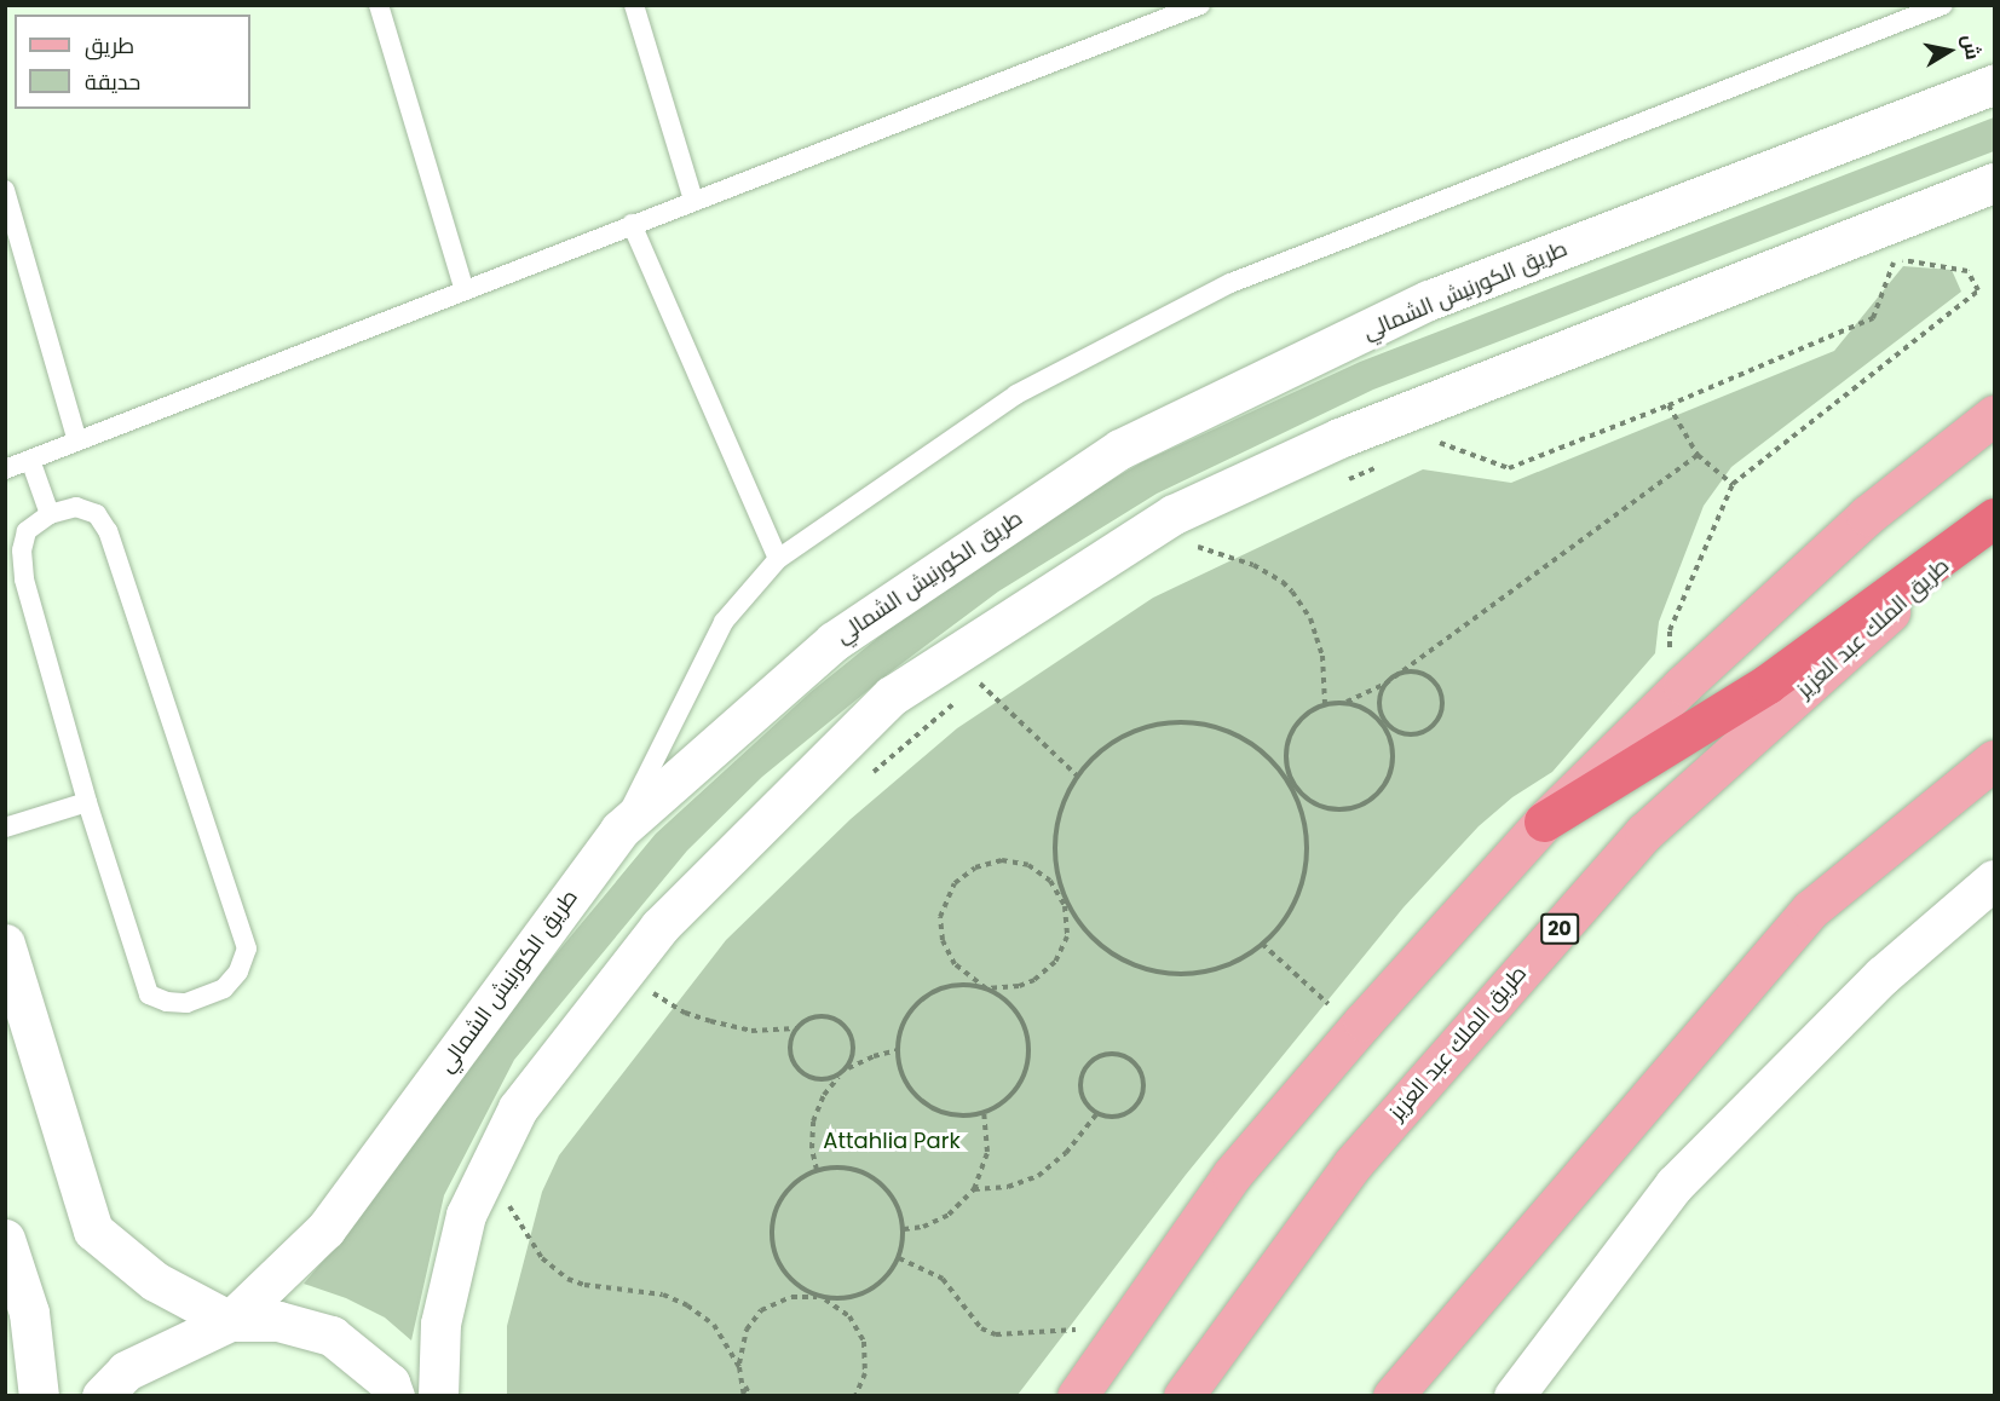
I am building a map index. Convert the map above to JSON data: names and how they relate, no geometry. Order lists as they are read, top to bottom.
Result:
{
  "streets": {
    "main road": ["طريق الكورنيش الشمالي", "طريق الملك عبد العزيز", "20"]
  },
  "parks": ["Attahlia Park"],
  "legend": ["طريق", "حديقة"],
  "north": "right"
}
